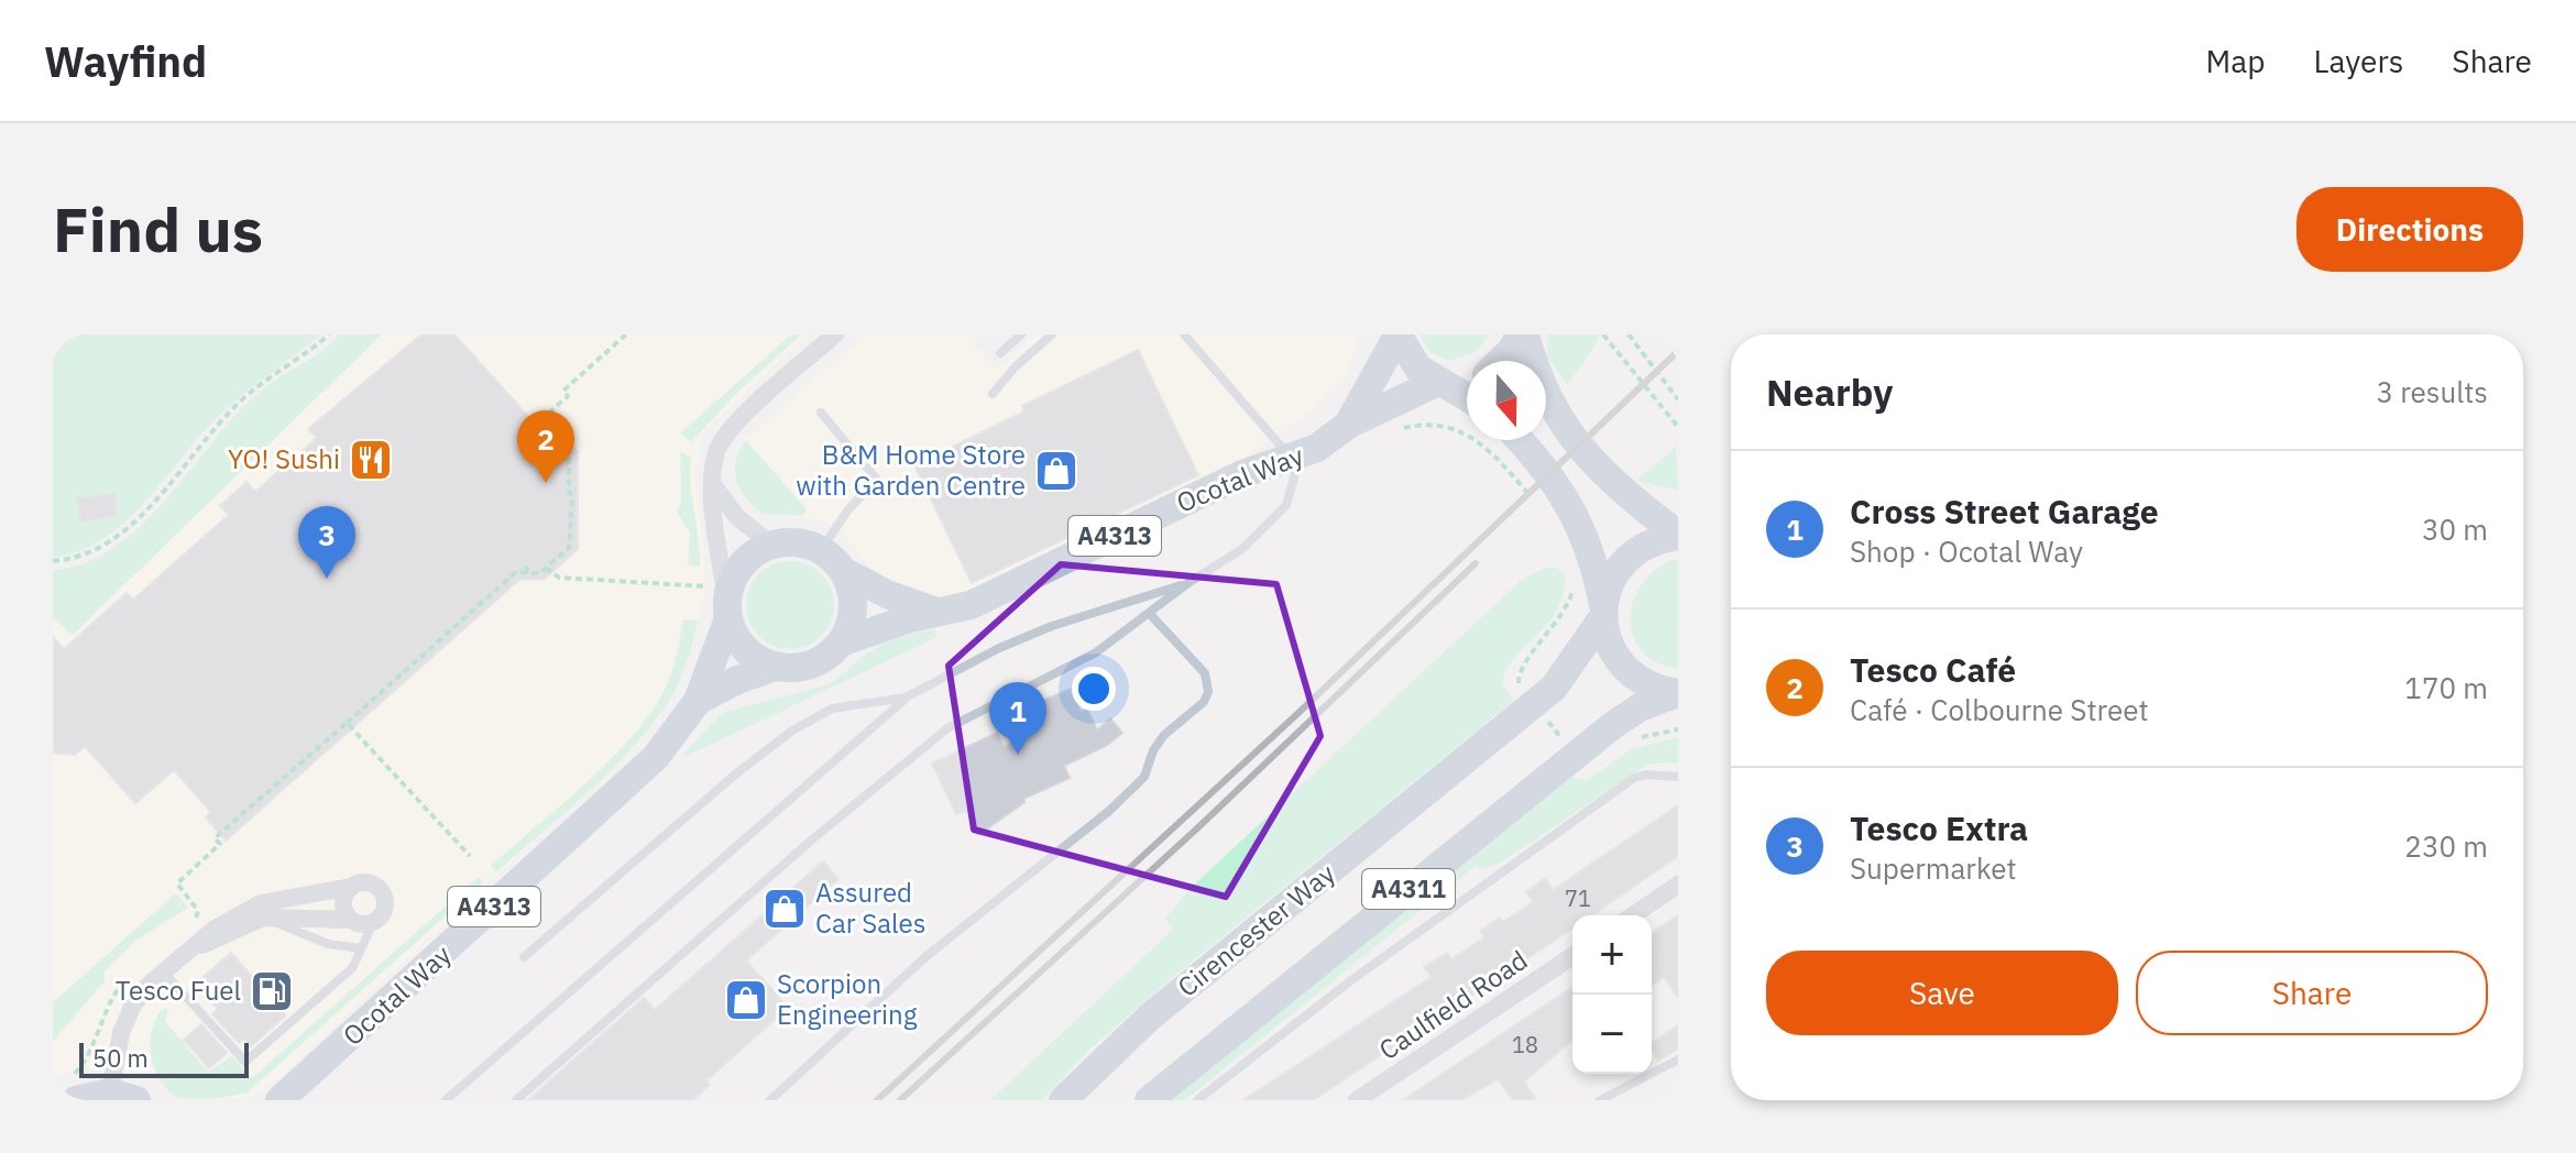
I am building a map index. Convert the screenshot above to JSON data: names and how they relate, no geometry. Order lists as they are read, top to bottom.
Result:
{
  "streets": {
    "main road": [
      "Ocotal Way",
      "A4313",
      "A4311",
      "Cirencester Way"
    ],
    "street": ["Caulfield Road"]
  },
  "crossings": [
    ["Ocotal Way", "A4313"],
    ["A4311", "Cirencester Way"]
  ],
  "places": {
    "restaurant": ["YO! Sushi"],
    "shop": ["B&M Home Store with Garden Centre", "Assured Car Sales", "Scorpion Engineering"],
    "fuel station": ["Tesco Fuel"]
  },
  "house_numbers": ["71", "18"],
  "scale_bar": "50 m",
  "north": "bottom",
  "page": {
    "header": "Wayfind",
    "nav": ["Map", "Layers", "Share"],
    "buttons": [
      "Directions",
      ["Save", "Share"]
    ],
    "title": "Find us",
    "heading": ["Nearby", "3 results"],
    "pins": ["2", "3", "1"],
    "list": [
      {
        "mark": "1",
        "name": "Cross Street Garage",
        "note": "Shop · Ocotal Way",
        "value": "30 m"
      },
      {
        "mark": "2",
        "name": "Tesco Café",
        "note": "Café · Colbourne Street",
        "value": "170 m"
      },
      {
        "mark": "3",
        "name": "Tesco Extra",
        "note": "Supermarket",
        "value": "230 m"
      }
    ],
    "map_buttons": ["+", "−"],
    "scale": "50 m"
  }
}
